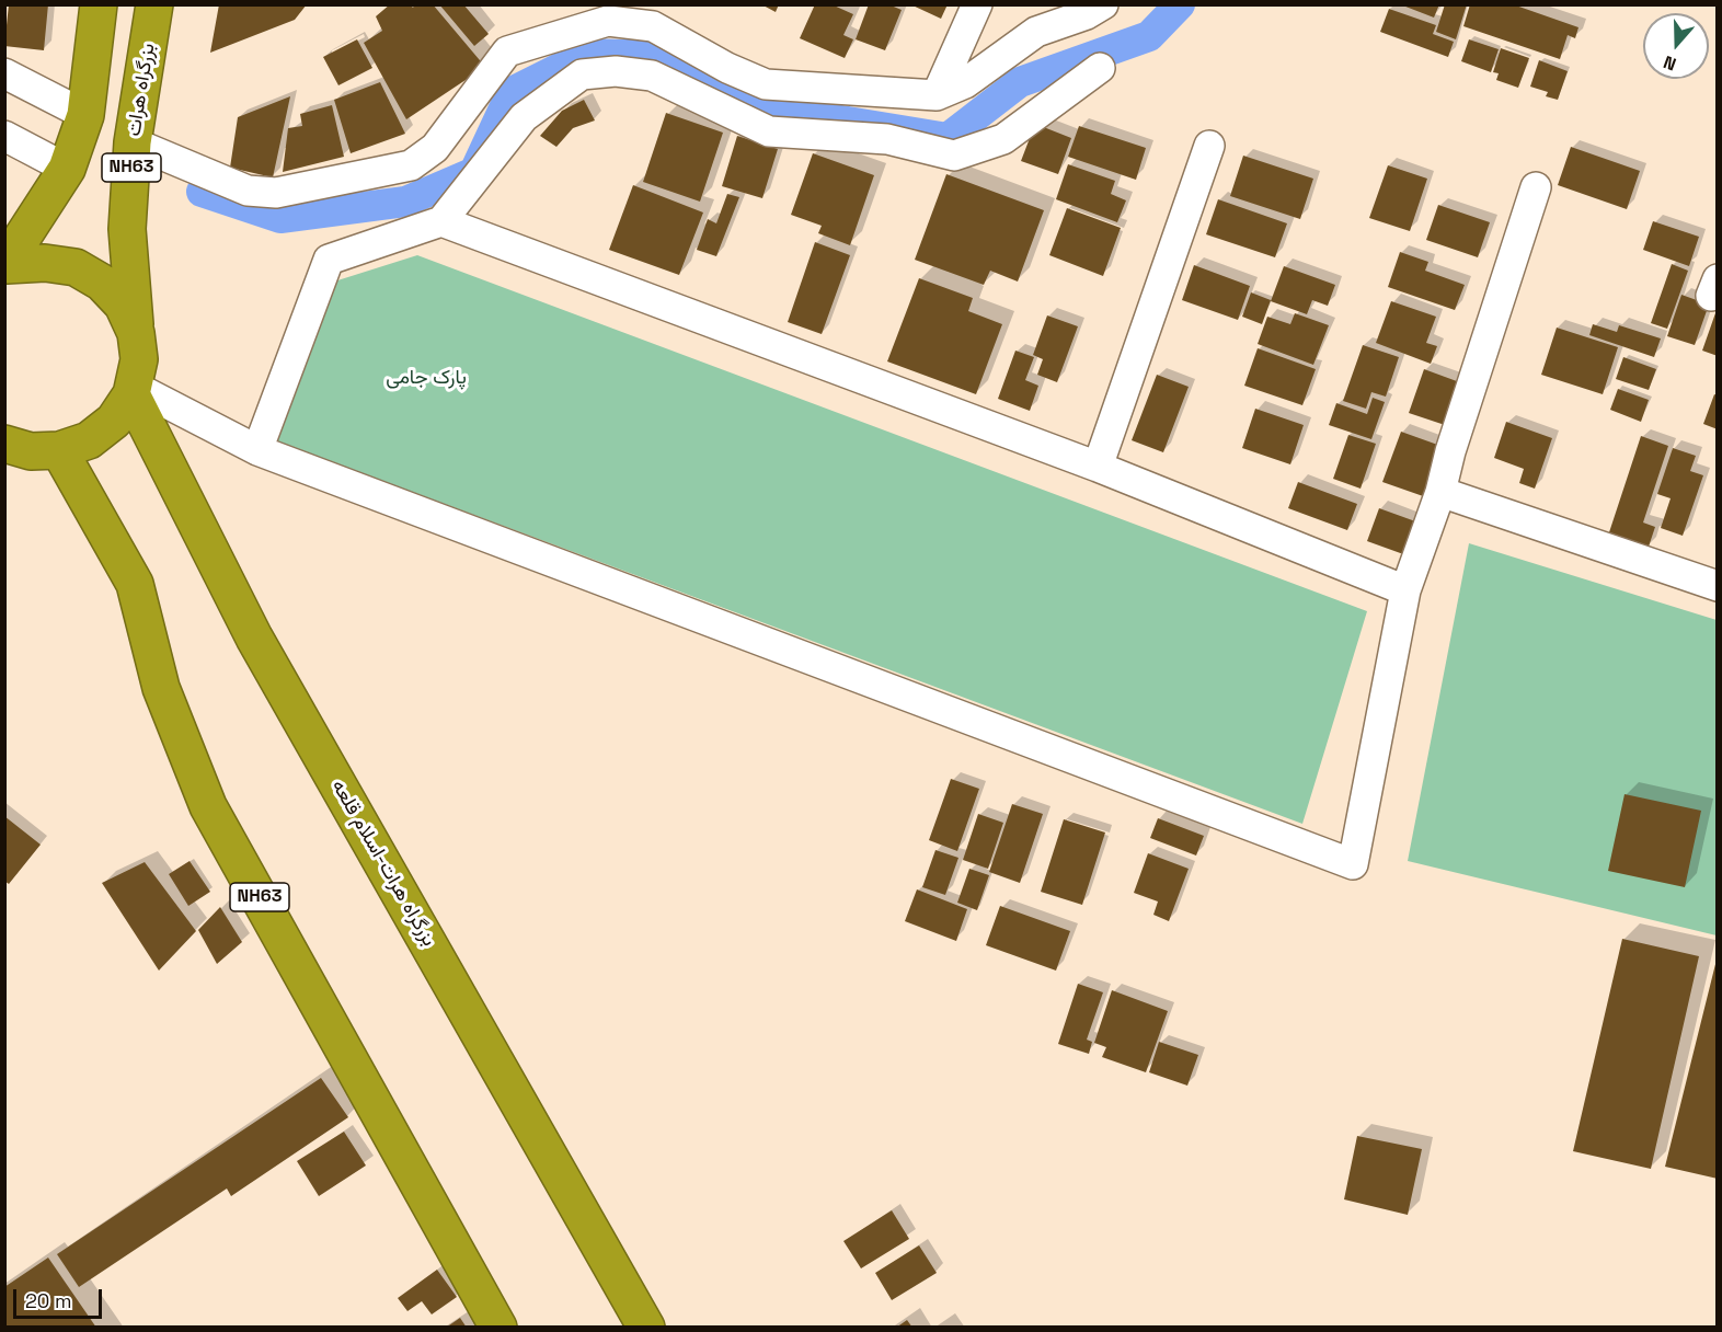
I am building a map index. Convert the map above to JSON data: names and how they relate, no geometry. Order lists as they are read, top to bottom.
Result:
{
  "streets": {
    "highway": ["بزرگراه هرات", "NH63", "بزرگراه هرات-اسلام قلعه"]
  },
  "crossings": [
    ["بزرگراه هرات", "NH63"],
    ["NH63", "بزرگراه هرات-اسلام قلعه"]
  ],
  "parks": ["پارک جامی"],
  "scale_bar": "20 m",
  "north": "bottom"
}
